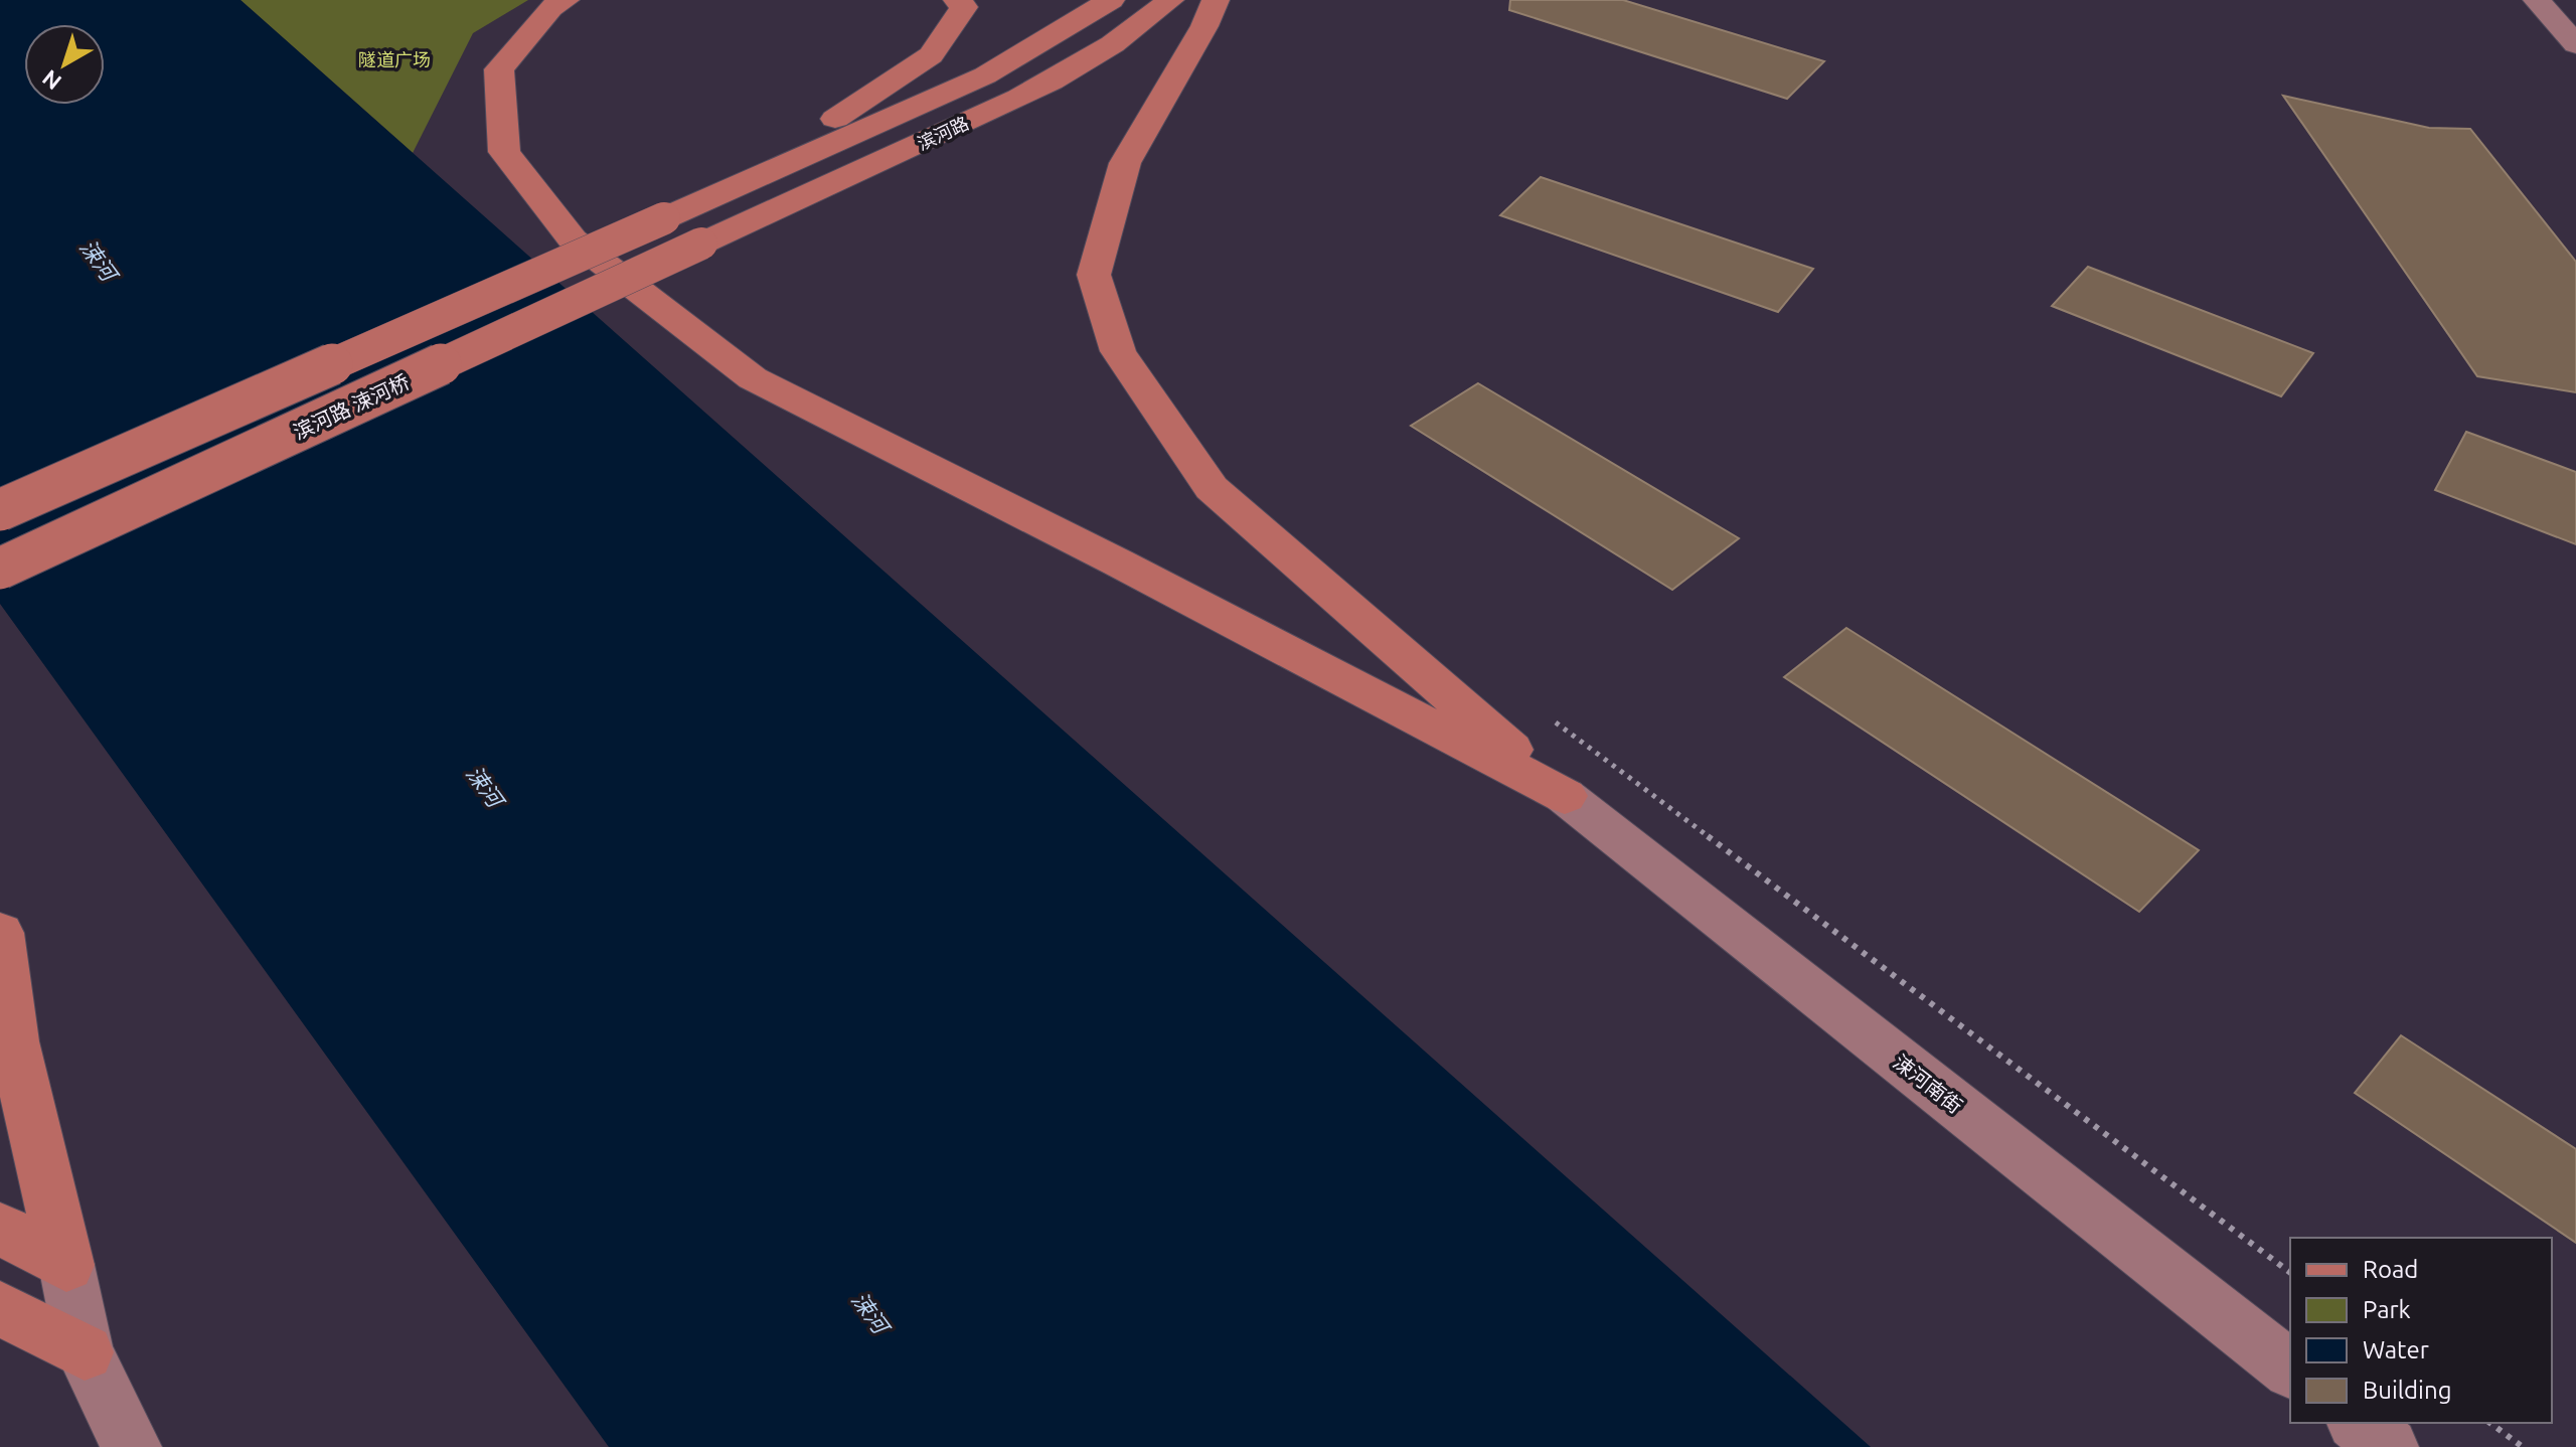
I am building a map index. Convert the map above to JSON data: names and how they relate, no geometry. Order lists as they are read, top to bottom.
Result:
{
  "streets": {
    "main road": ["滨河路", "滨河路 涑河桥", "涑河南街"]
  },
  "crossings": [
    ["滨河路", "滨河路 涑河桥"]
  ],
  "water": ["涑河"],
  "parks": ["隧道广场"],
  "legend": [
    "Road",
    "Park",
    "Water",
    "Building"
  ],
  "north": "bottom left"
}
